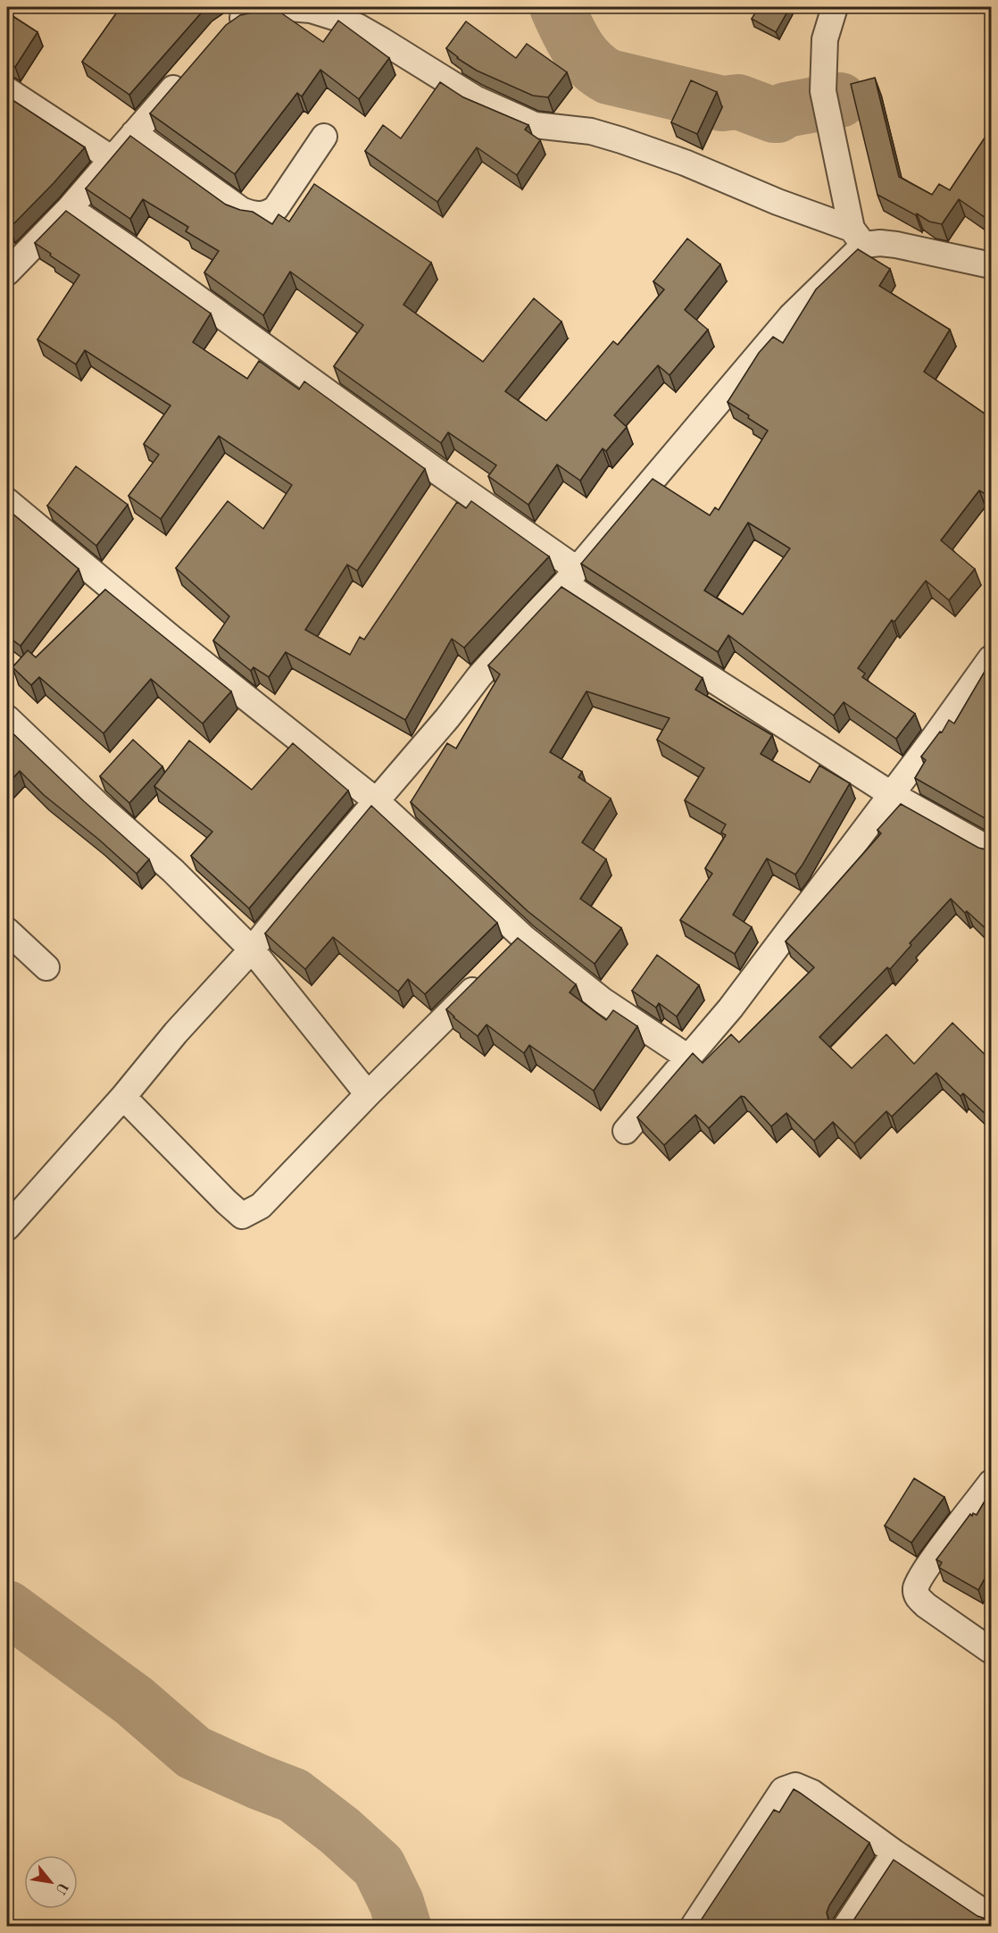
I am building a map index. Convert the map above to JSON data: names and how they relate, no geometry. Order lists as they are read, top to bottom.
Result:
{
  "north": "bottom right"
}
